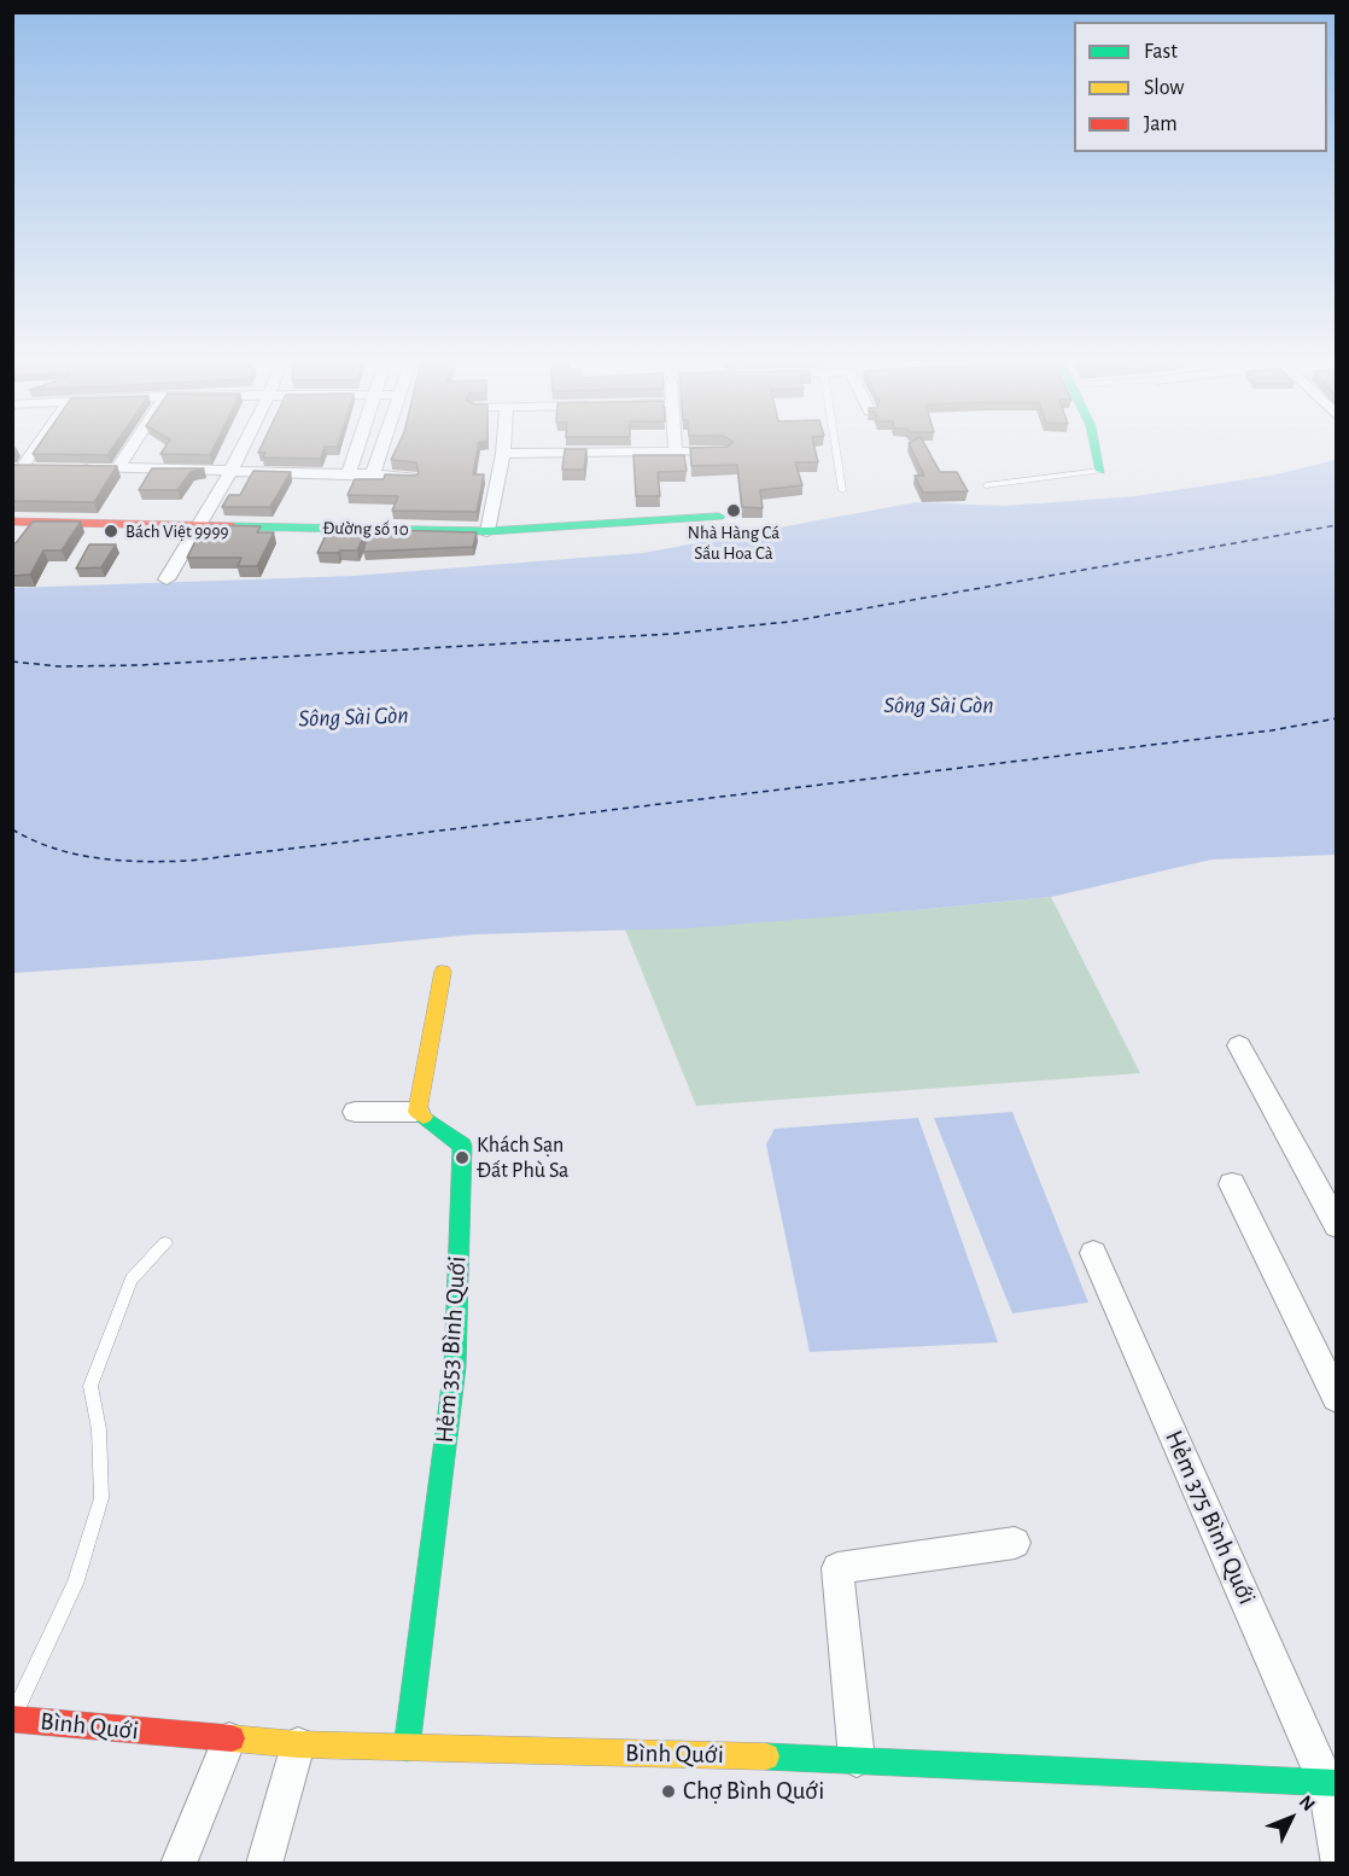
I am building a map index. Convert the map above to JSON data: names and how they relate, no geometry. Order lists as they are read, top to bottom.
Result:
{
  "streets": {
    "street": [
      "Đường số 10",
      "Hẻm 353 Bình Quới",
      "Hẻm 375 Bình Quới",
      "Bình Quới"
    ]
  },
  "crossings": [
    ["Hẻm 353 Bình Quới", "Bình Quới"],
    ["Hẻm 375 Bình Quới", "Bình Quới"]
  ],
  "water": ["Sông Sài Gòn"],
  "places": [
    "Nhà Hàng Cá Sấu Hoa Cà",
    "Bách Việt 9999",
    "Khách Sạn Đất Phù Sa",
    "Chợ Bình Quới"
  ],
  "legend": ["Fast", "Slow", "Jam"],
  "north": "top right"
}
